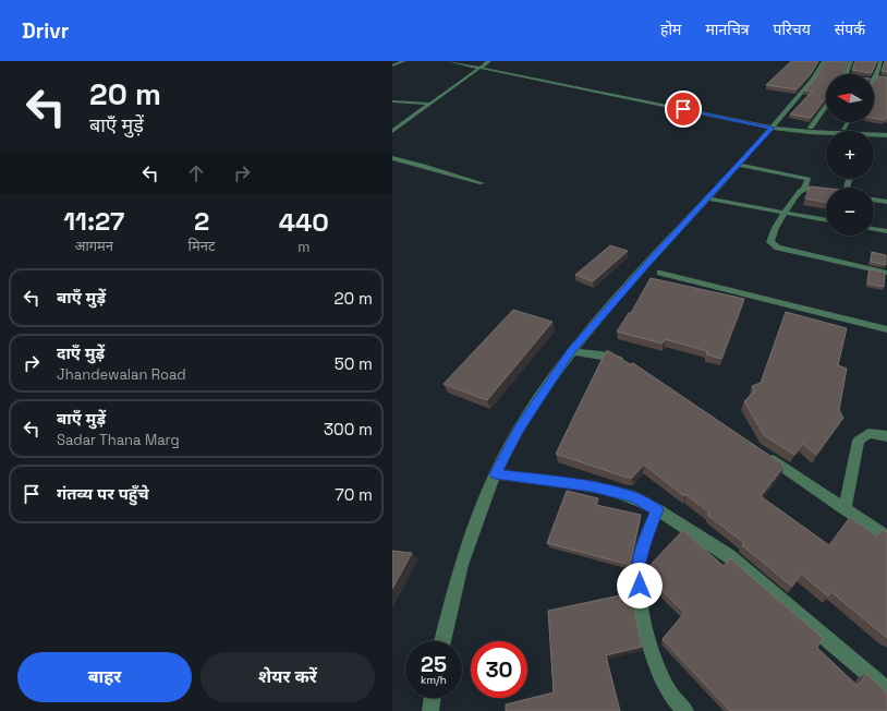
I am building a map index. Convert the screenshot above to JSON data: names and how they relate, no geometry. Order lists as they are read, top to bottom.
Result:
{
  "north": "left",
  "page": {
    "header": "Drivr",
    "nav": [
      "होम",
      "मानचित्र",
      "परिचय",
      "संपर्क"
    ],
    "turn": ["20 m", "बाएँ मुड़ें"],
    "map_buttons": ["+", "−"],
    "eta": [
      "11:27",
      "आगमन",
      "2",
      "मिनट",
      "440",
      "m"
    ],
    "list": [
      {
        "name": "बाएँ मुड़ें",
        "value": "20 m"
      },
      {
        "name": "दाएँ मुड़ें",
        "note": "Jhandewalan Road",
        "value": "50 m"
      },
      {
        "name": "बाएँ मुड़ें",
        "note": "Sadar Thana Marg",
        "value": "300 m"
      },
      {
        "name": "गंतव्य पर पहुँचे",
        "value": "70 m"
      }
    ],
    "speed": "25 km/h",
    "limit": "30",
    "buttons": ["बाहर", "शेयर करें"]
  }
}
